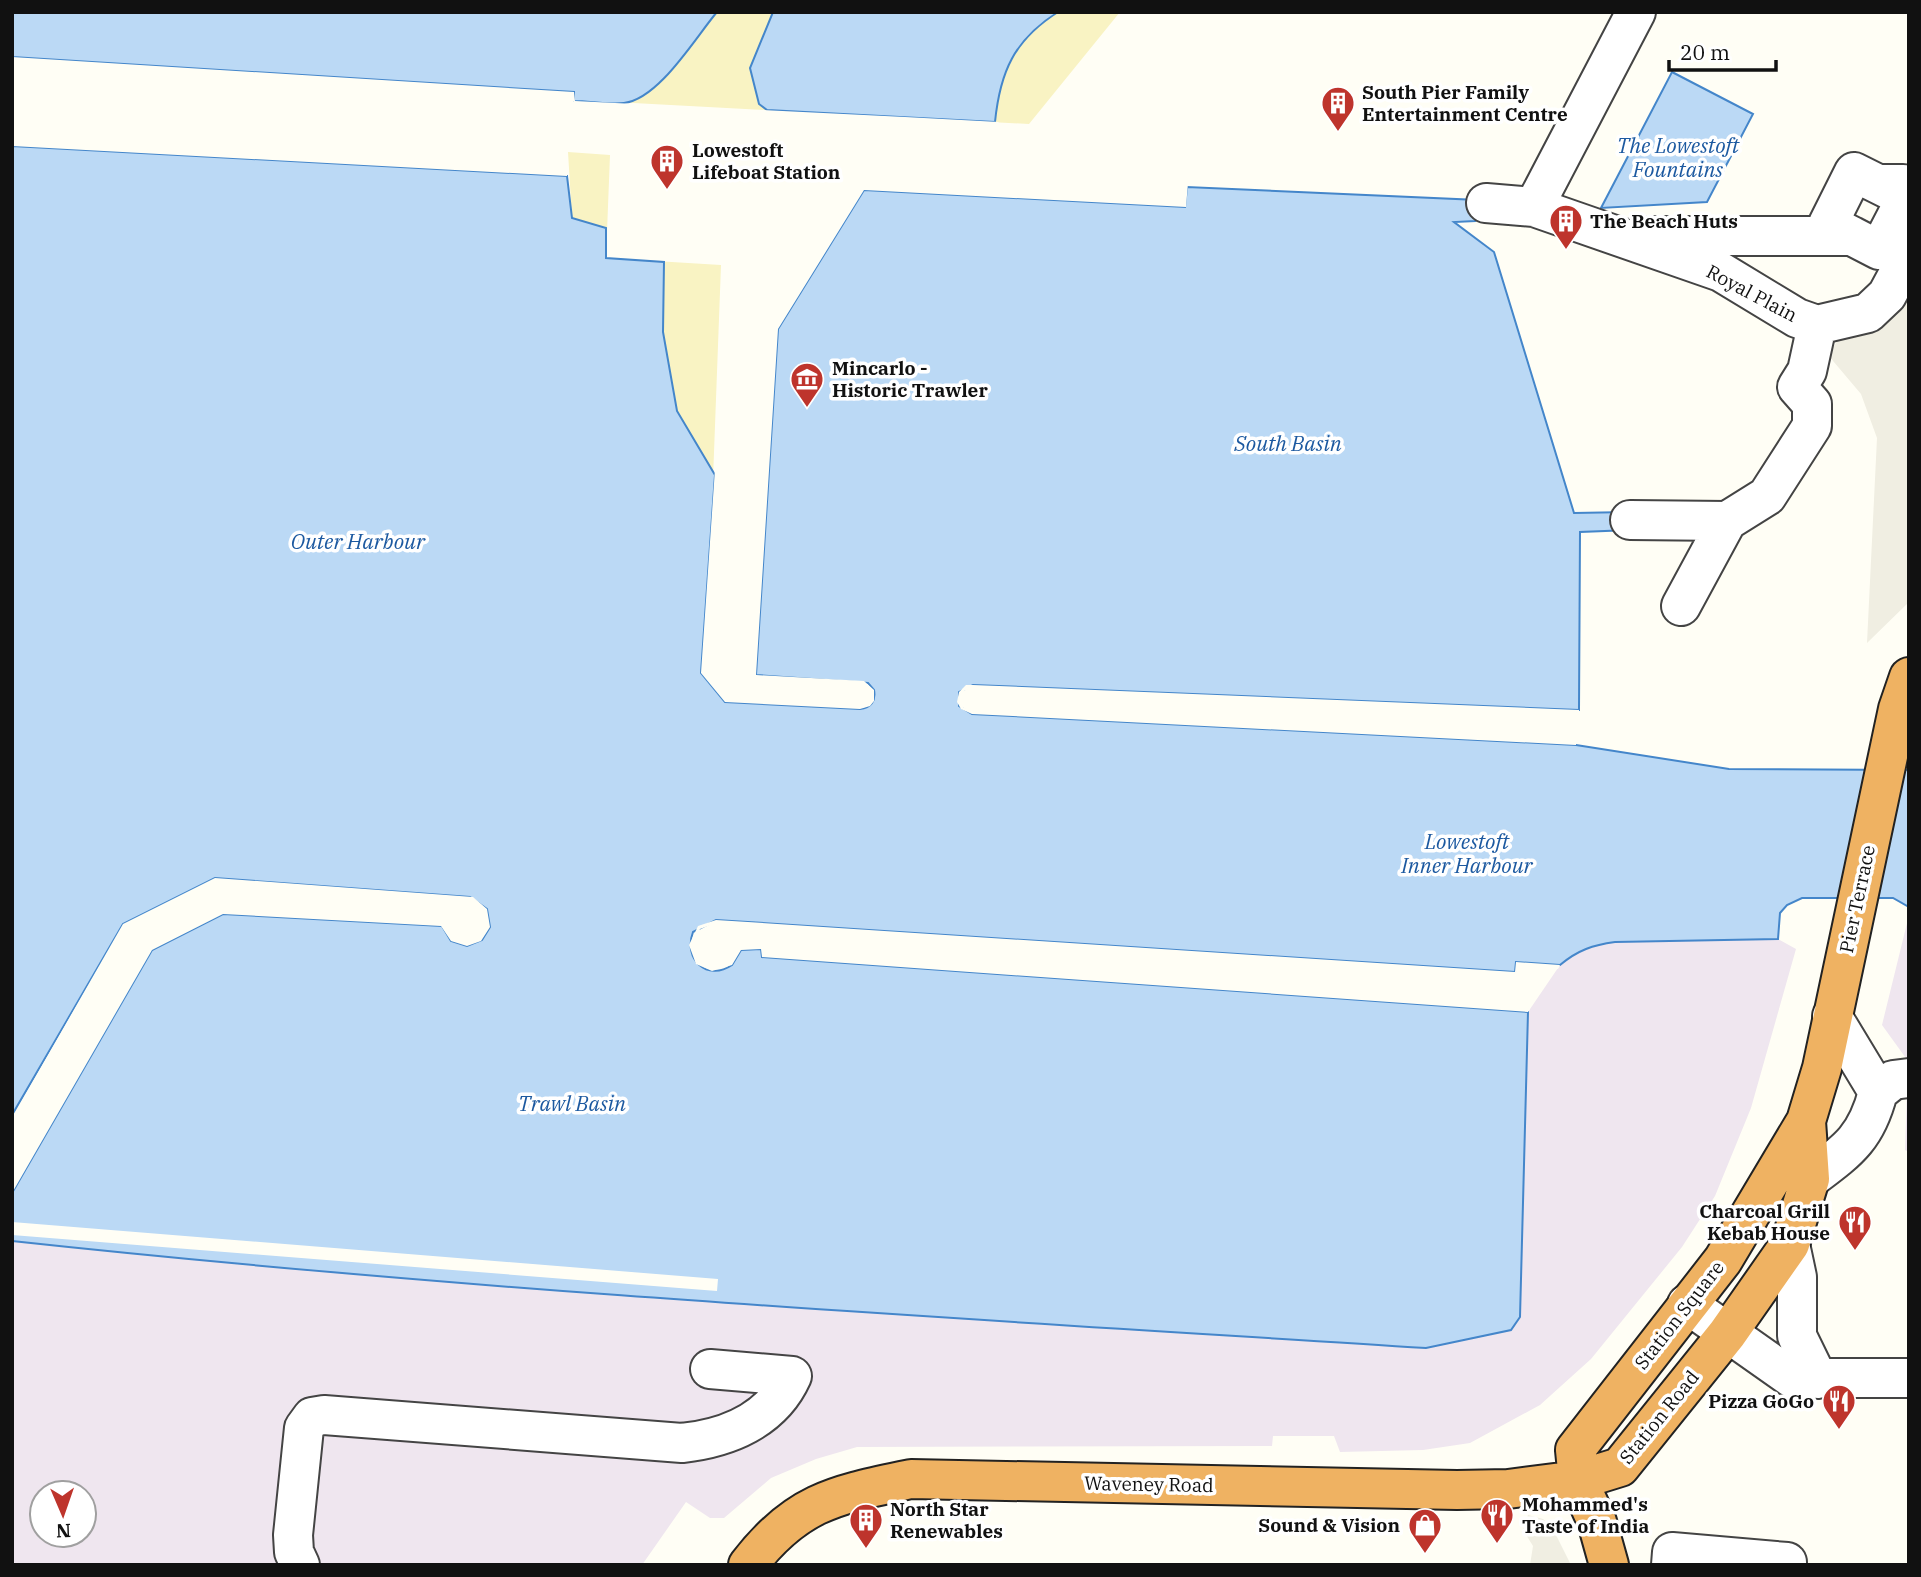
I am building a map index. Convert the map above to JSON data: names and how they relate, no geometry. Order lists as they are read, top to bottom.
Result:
{
  "streets": {
    "highway": [
      "Pier Terrace",
      "Station Square",
      "Station Road",
      "Waveney Road"
    ],
    "street": ["Royal Plain"]
  },
  "crossings": [
    ["Pier Terrace", "Station Square"],
    ["Station Square", "Station Road"],
    ["Station Square", "Waveney Road"],
    ["Station Road", "Waveney Road"]
  ],
  "water": [
    "The Lowestoft Fountains",
    "South Basin",
    "Outer Harbour",
    "Lowestoft Inner Harbour",
    "Trawl Basin"
  ],
  "places": {
    "building": [
      "South Pier Family Entertainment Centre",
      "Lowestoft Lifeboat Station",
      "The Beach Huts",
      "North Star Renewables"
    ],
    "museum": ["Mincarlo - Historic Trawler"],
    "restaurant": ["Charcoal Grill Kebab House", "Pizza GoGo", "Mohammed's Taste of India"],
    "shop": ["Sound & Vision"]
  },
  "scale_bar": "20 m",
  "north": "bottom"
}
